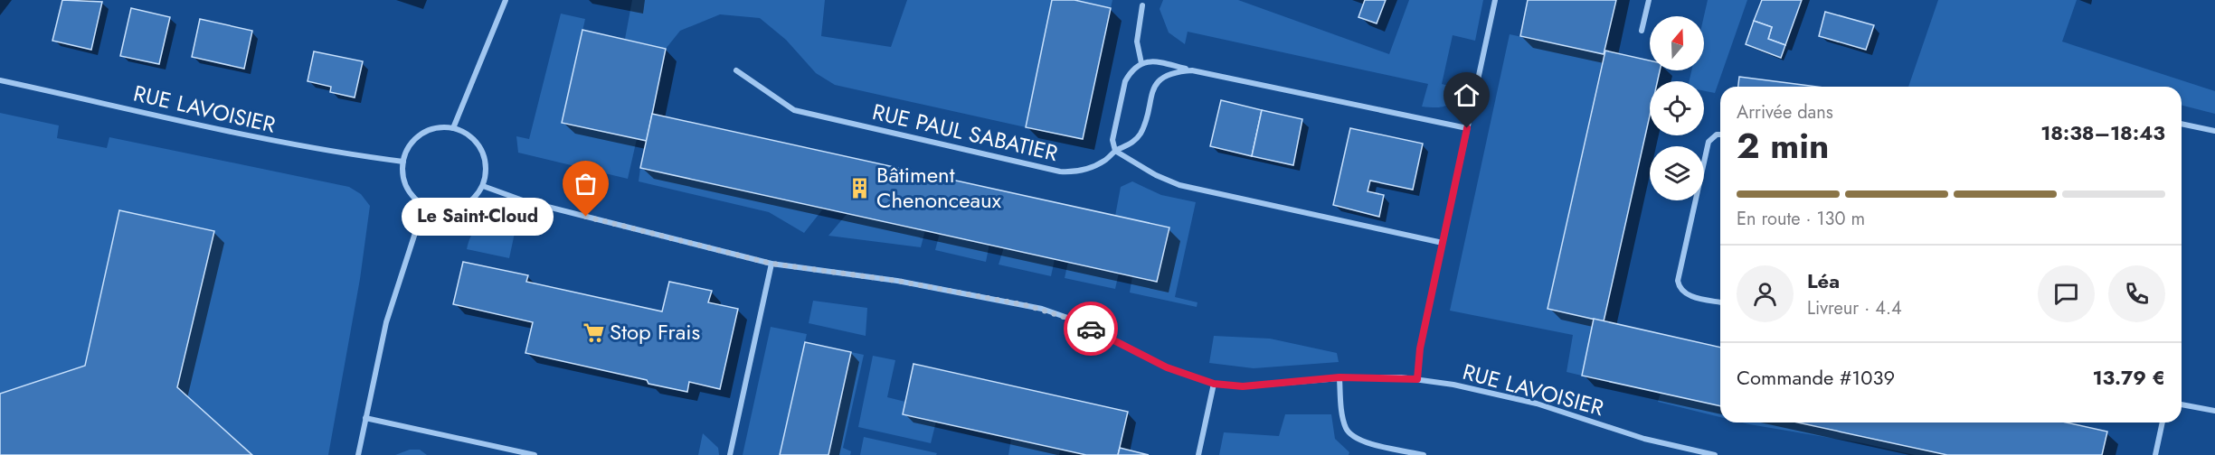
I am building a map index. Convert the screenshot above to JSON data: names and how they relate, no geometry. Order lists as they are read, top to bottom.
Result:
{
  "streets": {
    "street": ["RUE LAVOISIER", "RUE PAUL SABATIER"]
  },
  "places": {
    "building": ["Bâtiment Chenonceaux"],
    "other": ["Le Saint-Cloud"],
    "supermarket": ["Stop Frais"]
  },
  "north": "top",
  "page": {
    "heading": ["2 min", "Arrivée dans", "18:38–18:43"],
    "panel": [
      "Léa",
      "Livreur · 4.4",
      "Commande #1039",
      "13.79 €"
    ],
    "bar": "En route · 130 m",
    "bubble": "Le Saint-Cloud"
  }
}
